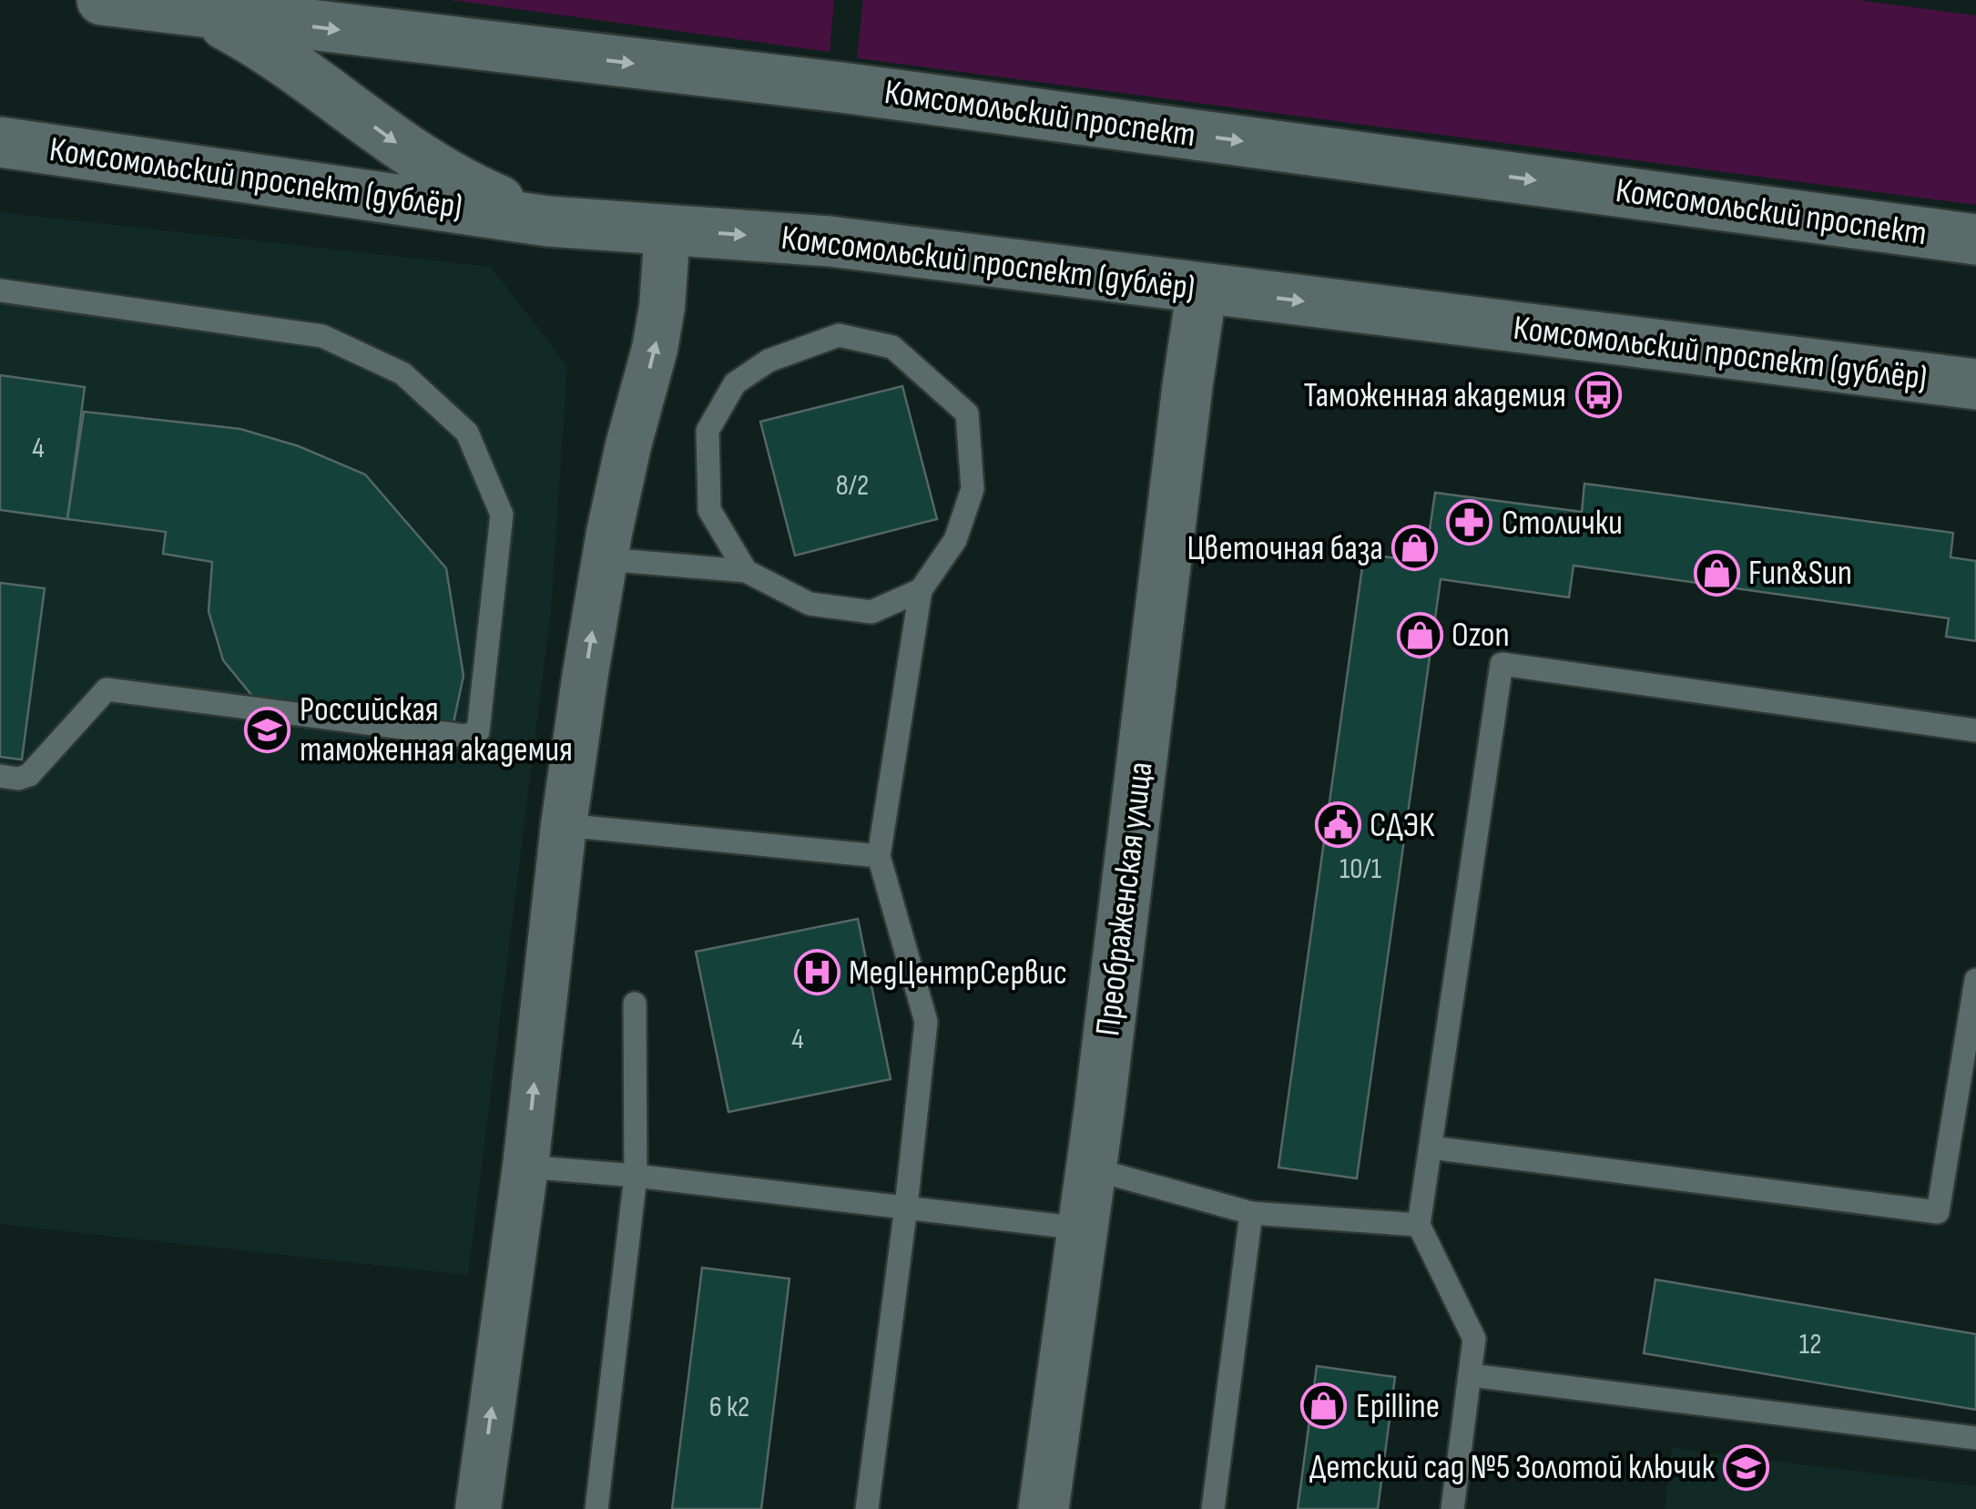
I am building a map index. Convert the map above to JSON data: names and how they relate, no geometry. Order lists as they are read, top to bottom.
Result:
{
  "streets": {
    "street": ["Комсомольский проспект", "Комсомольский проспект (дублёр)", "Преображенская улица"]
  },
  "crossings": [
    ["Комсомольский проспект (дублёр)", "Преображенская улица"]
  ],
  "one_way": ["Комсомольский проспект", "Комсомольский проспект (дублёр)"],
  "places": {
    "bus stop": ["Таможенная академия"],
    "pharmacy": ["Столички"],
    "shop": [
      "Цветочная база",
      "Fun&Sun",
      "Ozon",
      "Epilline"
    ],
    "school or university": ["Российская таможенная академия", "Детский сад №5 Золотой ключик"],
    "public building": ["СДЭК"],
    "hospital": ["МедЦентрСервис"]
  },
  "house_numbers": [
    "4",
    "8/2",
    "10/1",
    "4",
    "12",
    "6 к2"
  ]
}
